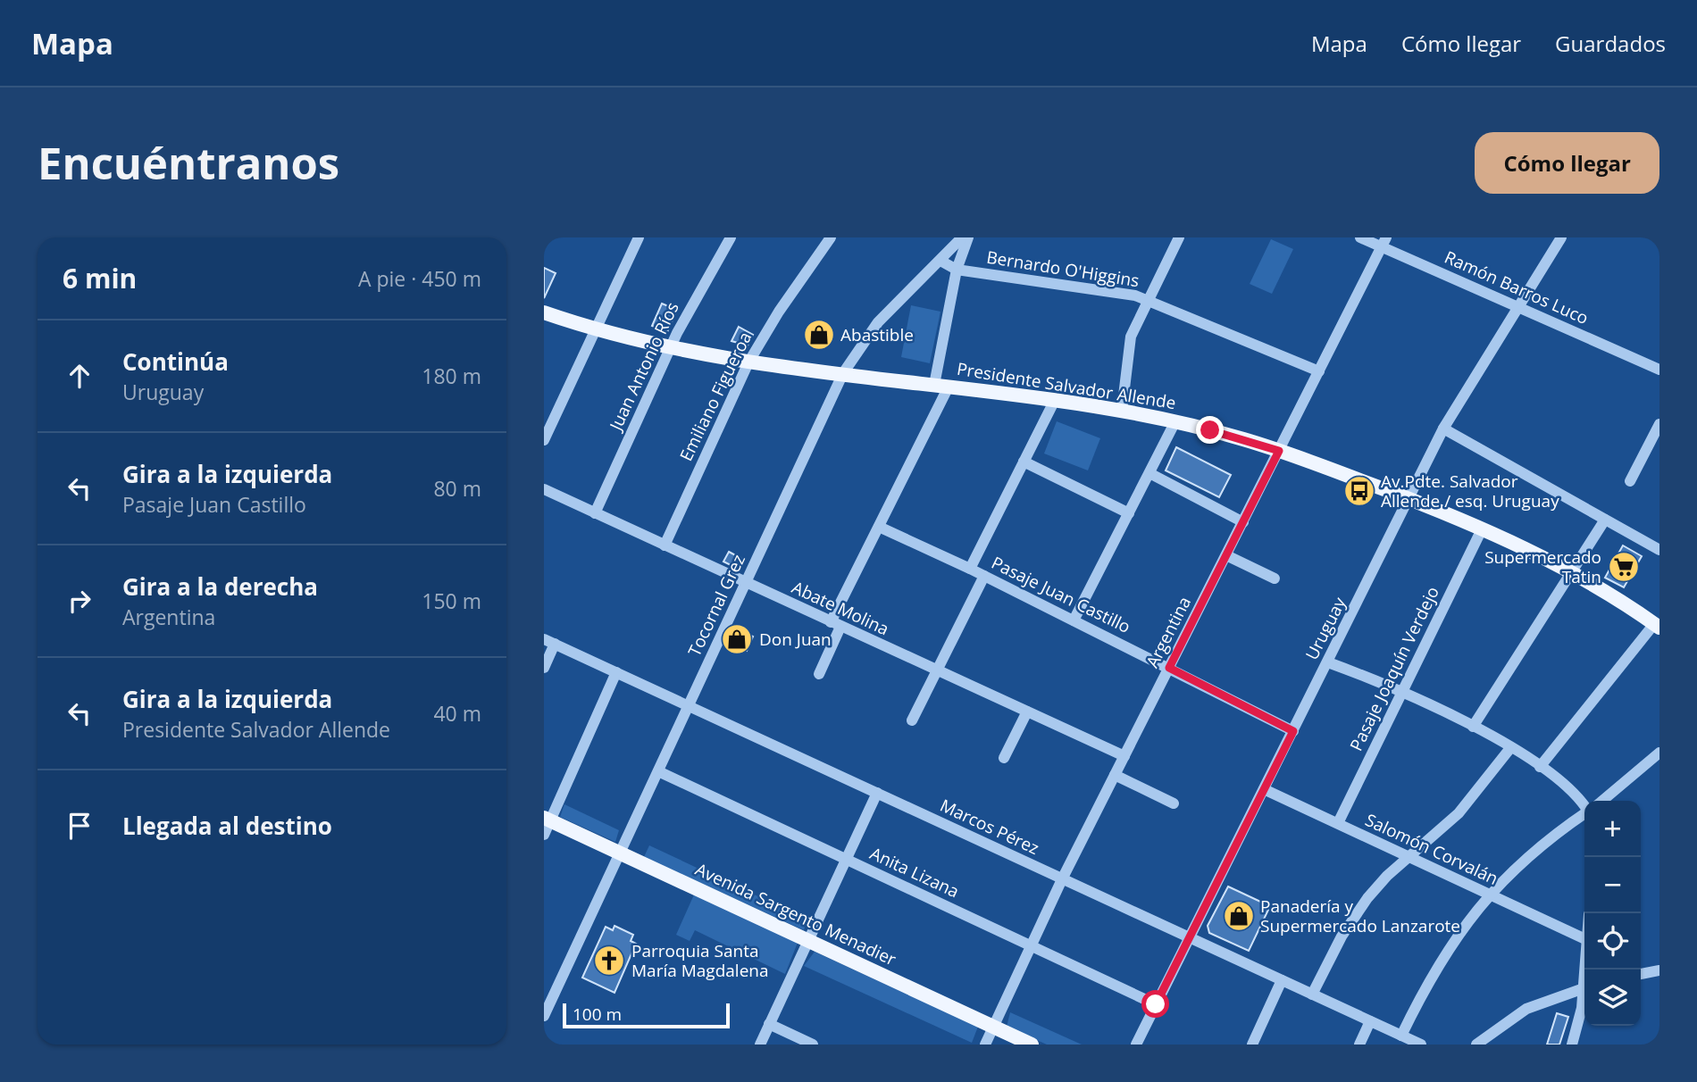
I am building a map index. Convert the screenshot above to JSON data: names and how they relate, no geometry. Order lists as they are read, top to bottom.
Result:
{
  "streets": {
    "main road": ["Presidente Salvador Allende", "Avenida Sargento Menadier"],
    "street": [
      "Bernardo O'Higgins",
      "Ramón Barros Luco",
      "Juan Antonio Ríos",
      "Emiliano Figueroa",
      "Pasaje Juan Castillo",
      "Tocornal Grez",
      "Abate Molina",
      "Uruguay",
      "Argentina",
      "Pasaje Joaquín Verdejo",
      "Marcos Pérez",
      "Salomón Corvalán",
      "Anita Lizana"
    ]
  },
  "crossings": [
    ["Bernardo O'Higgins", "Tocornal Grez"],
    ["Bernardo O'Higgins", "Argentina"],
    ["Ramón Barros Luco", "Uruguay"],
    ["Ramón Barros Luco", "Argentina"],
    ["Juan Antonio Ríos", "Presidente Salvador Allende"],
    ["Juan Antonio Ríos", "Abate Molina"],
    ["Presidente Salvador Allende", "Emiliano Figueroa"],
    ["Presidente Salvador Allende", "Tocornal Grez"],
    ["Presidente Salvador Allende", "Uruguay"],
    ["Presidente Salvador Allende", "Argentina"],
    ["Presidente Salvador Allende", "Pasaje Joaquín Verdejo"],
    ["Emiliano Figueroa", "Abate Molina"],
    ["Pasaje Juan Castillo", "Uruguay"],
    ["Pasaje Juan Castillo", "Argentina"],
    ["Tocornal Grez", "Abate Molina"],
    ["Tocornal Grez", "Marcos Pérez"],
    ["Tocornal Grez", "Anita Lizana"],
    ["Tocornal Grez", "Avenida Sargento Menadier"],
    ["Abate Molina", "Argentina"],
    ["Uruguay", "Marcos Pérez"],
    ["Uruguay", "Salomón Corvalán"],
    ["Uruguay", "Anita Lizana"],
    ["Argentina", "Marcos Pérez"],
    ["Argentina", "Anita Lizana"],
    ["Argentina", "Avenida Sargento Menadier"],
    ["Pasaje Joaquín Verdejo", "Salomón Corvalán"]
  ],
  "places": {
    "shop": ["Abastible", "Don Juan", "Panadería y Supermercado Lanzarote"],
    "bus stop": ["Av.Pdte. Salvador Allende / esq. Uruguay"],
    "supermarket": ["Supermercado Tatin"],
    "church": ["Parroquia Santa María Magdalena"]
  },
  "scale_bar": "100 m",
  "page": {
    "header": "Mapa",
    "nav": ["Mapa", "Cómo llegar", "Guardados"],
    "buttons": "Cómo llegar",
    "title": "Encuéntranos",
    "heading": ["6 min", "A pie · 450 m"],
    "list": [
      ["Continúa", "Uruguay", "180 m"],
      ["Gira a la izquierda", "Pasaje Juan Castillo", "80 m"],
      ["Gira a la derecha", "Argentina", "150 m"],
      ["Gira a la izquierda", "Presidente Salvador Allende", "40 m"],
      "Llegada al destino"
    ],
    "map_buttons": ["+", "−"],
    "scale": "100 m"
  }
}
